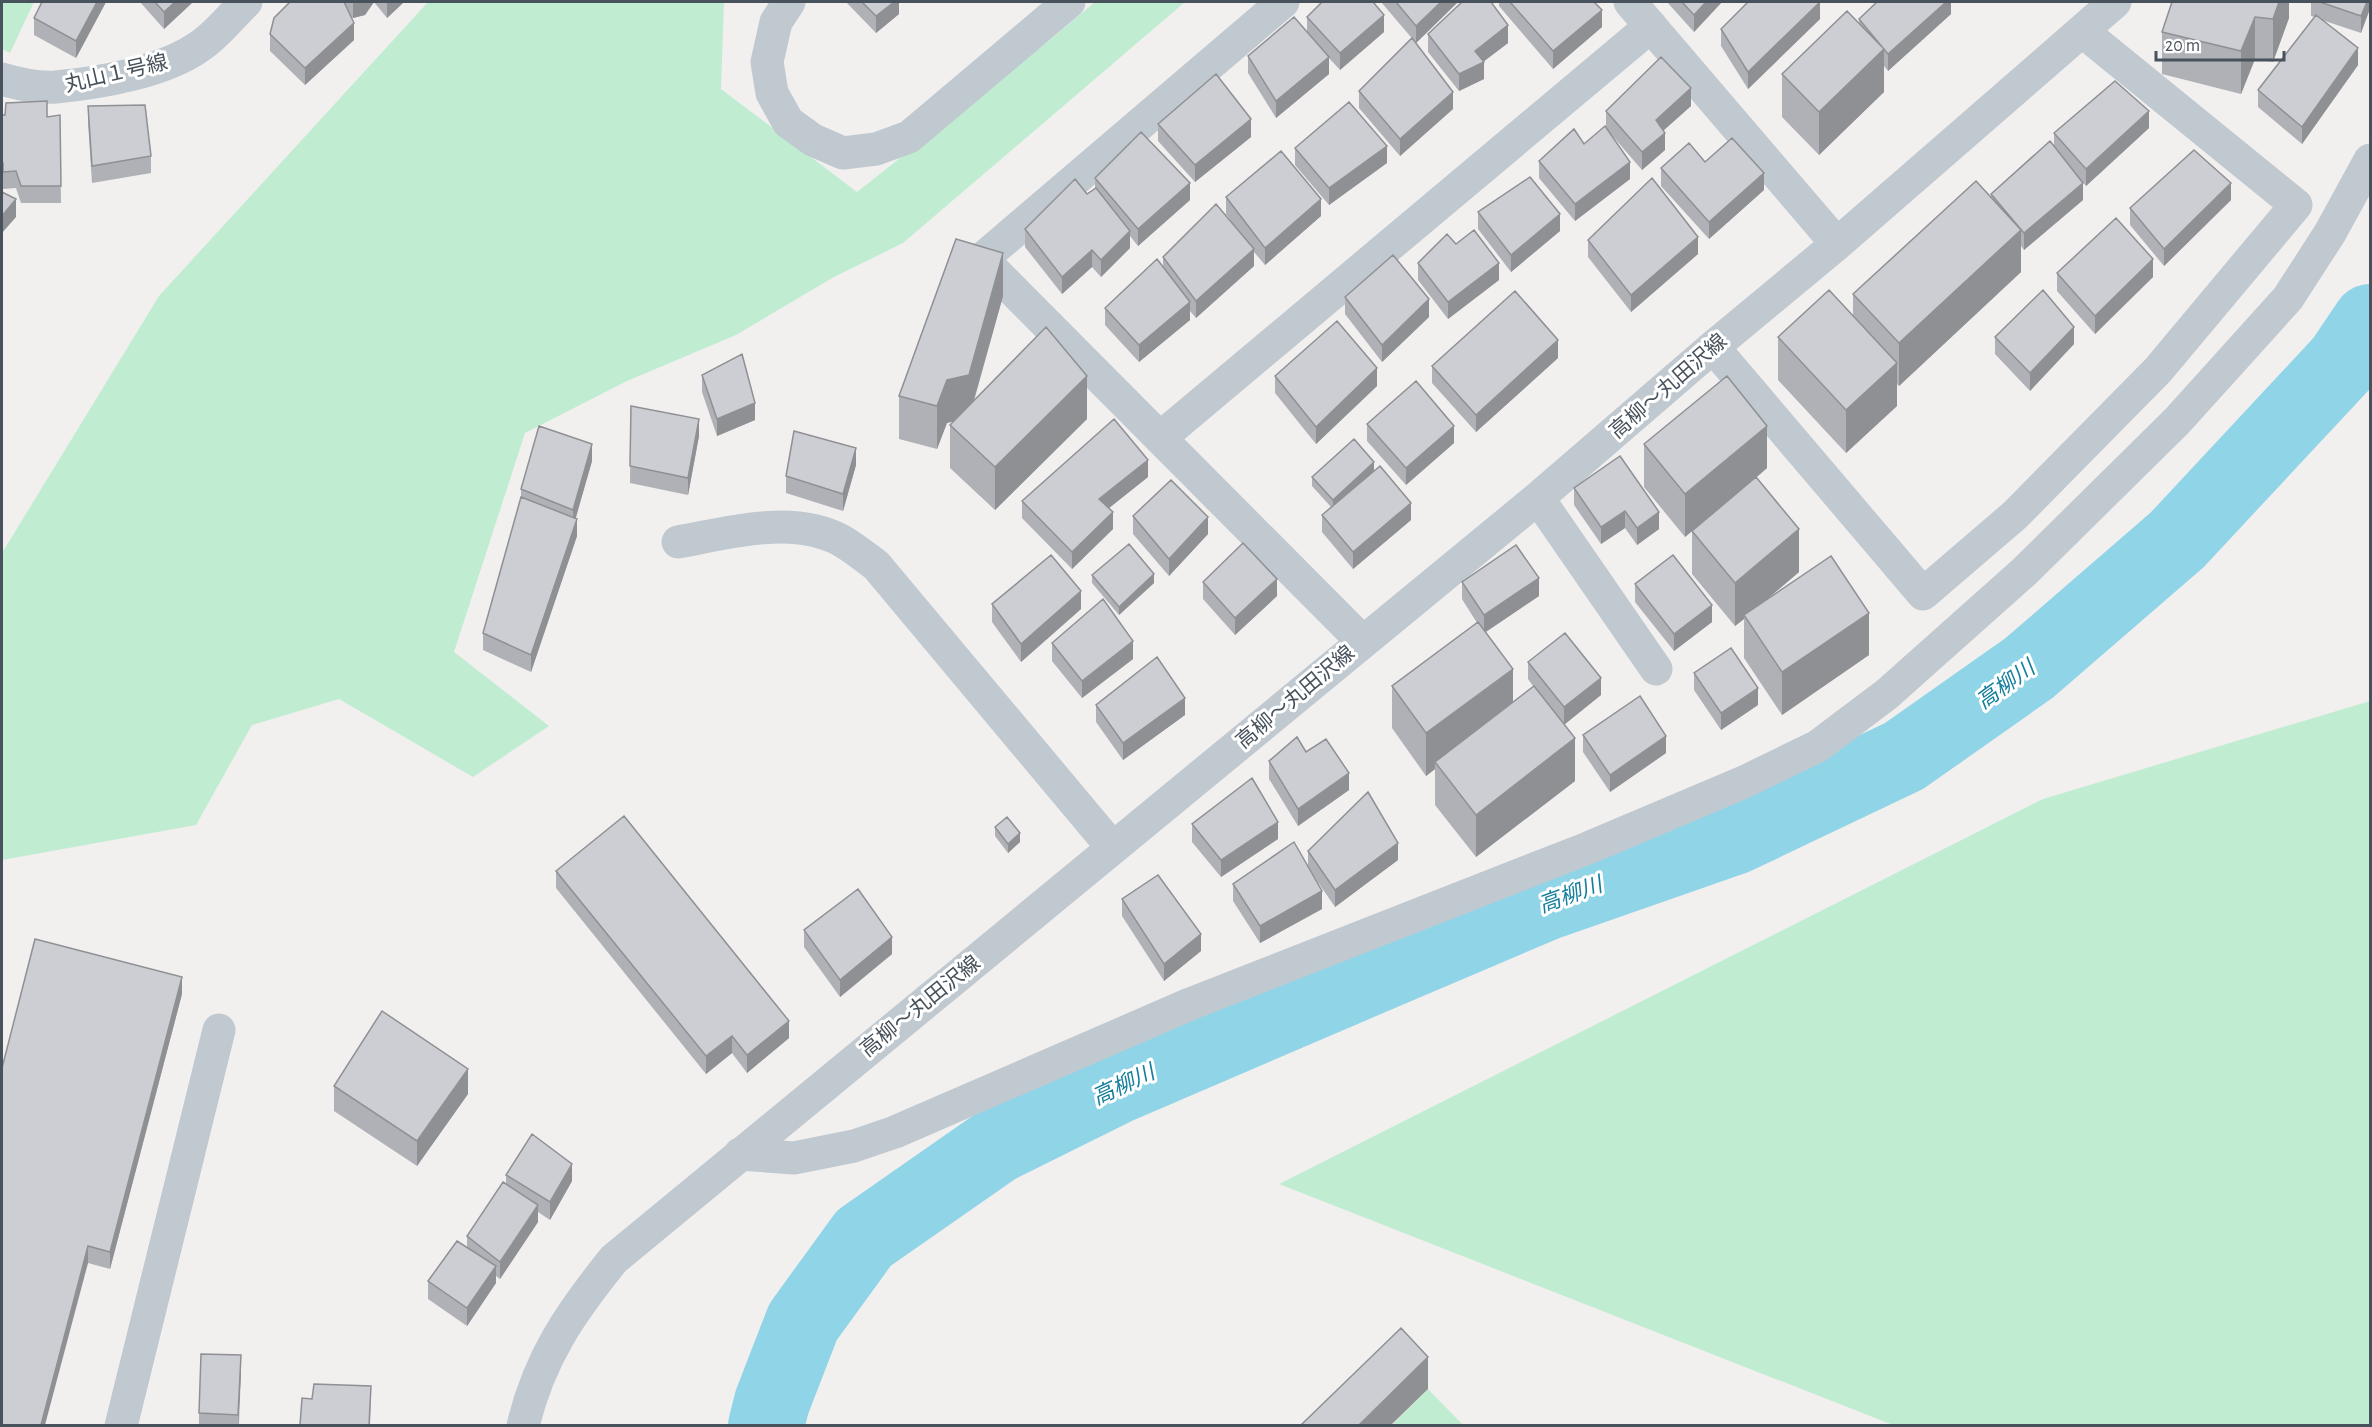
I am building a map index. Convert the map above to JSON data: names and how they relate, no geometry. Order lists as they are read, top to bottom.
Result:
{
  "streets": {
    "street": ["丸山１号線", "高柳～丸田沢線"]
  },
  "water": ["高柳川"],
  "scale_bar": "20 m"
}
